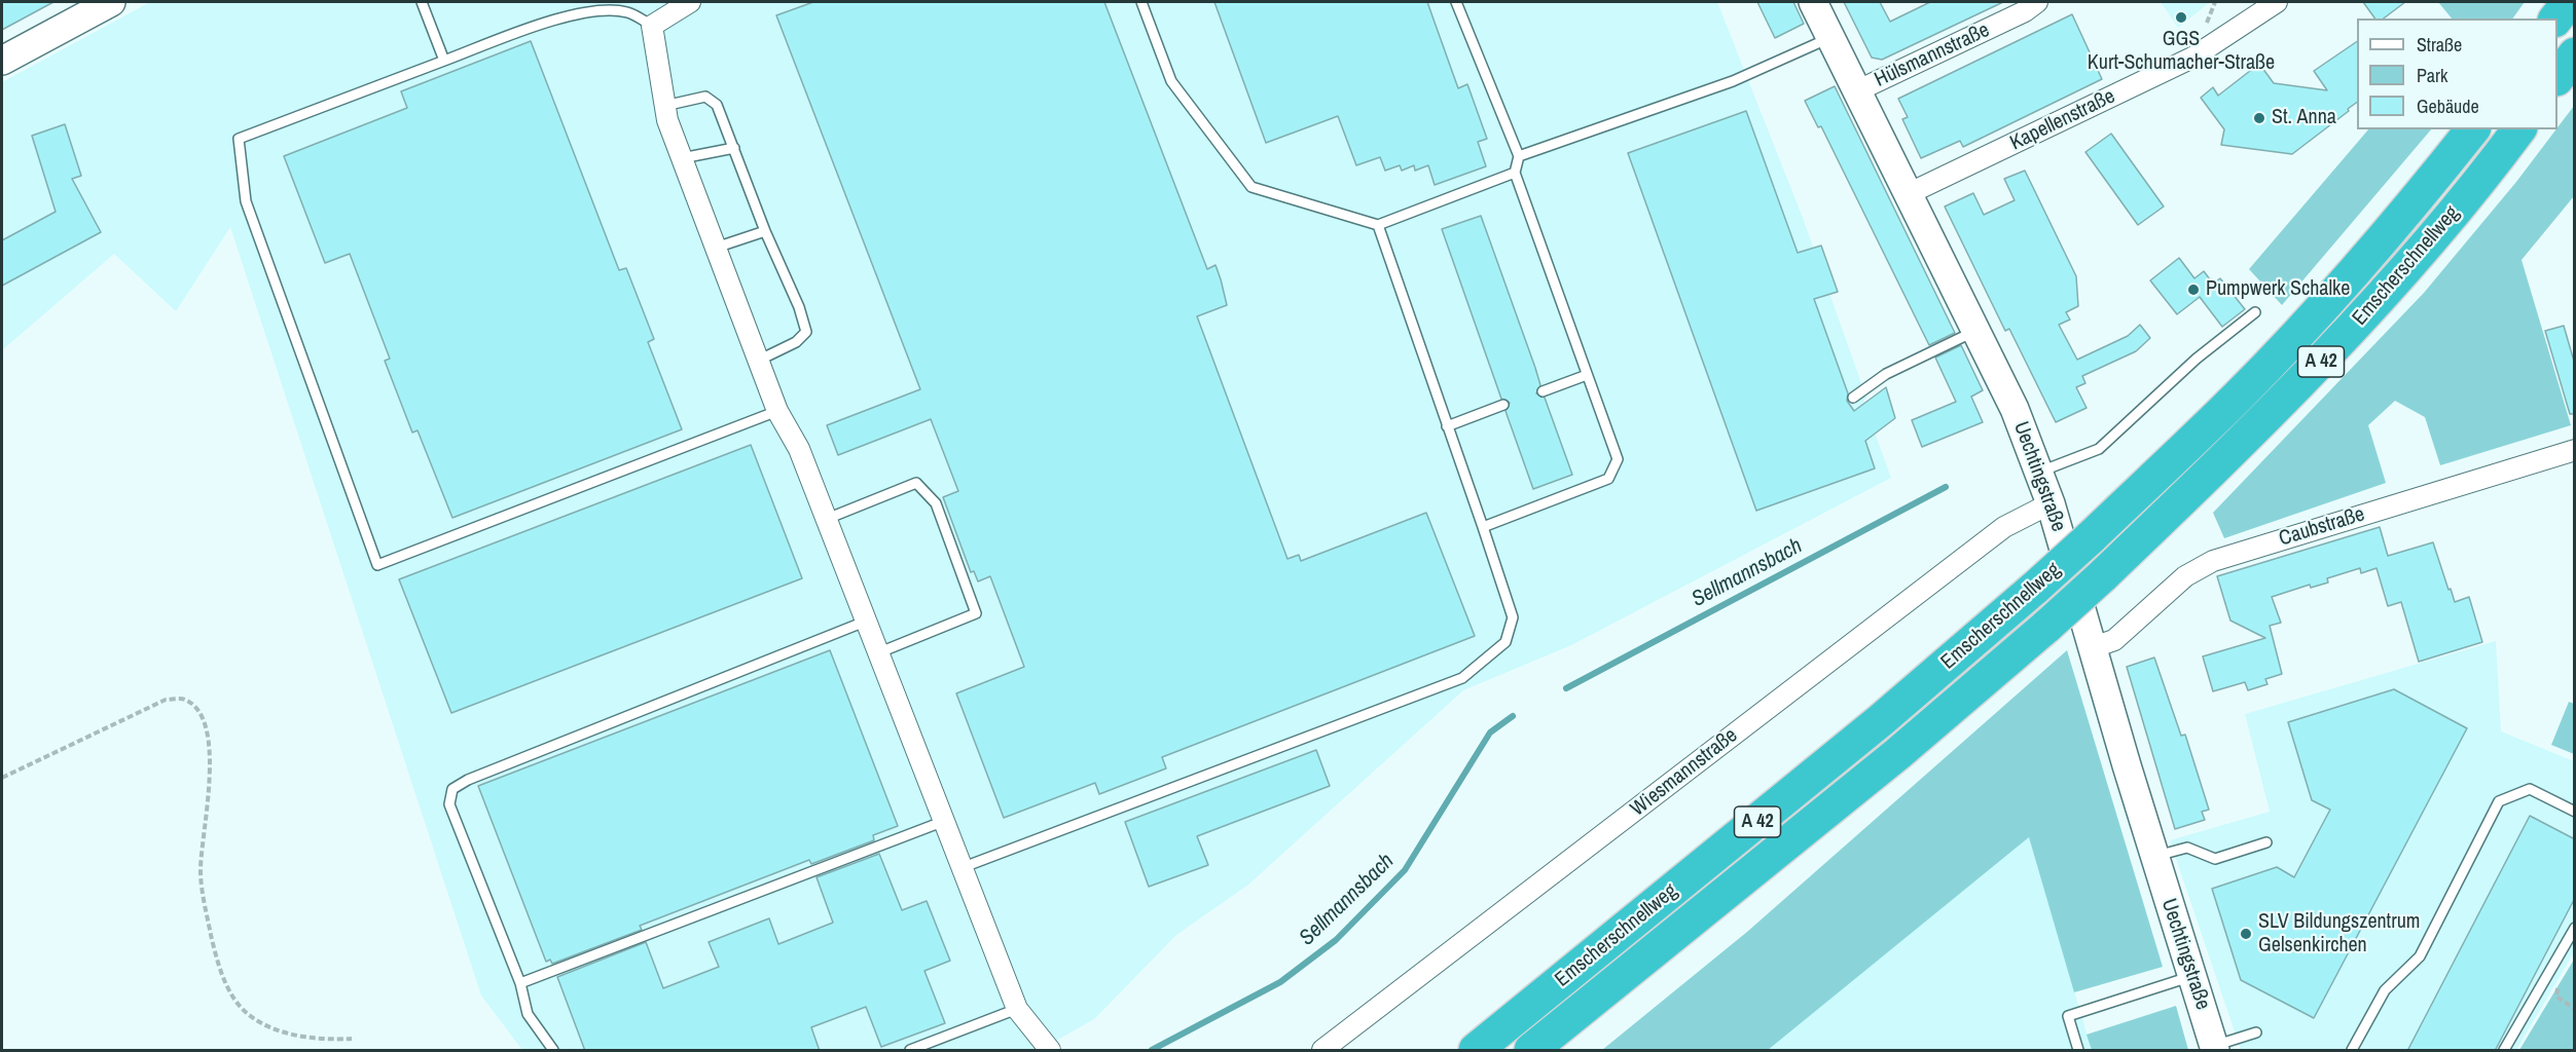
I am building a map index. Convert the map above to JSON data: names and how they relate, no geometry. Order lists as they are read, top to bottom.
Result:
{
  "streets": {
    "highway": ["Emscherschnellweg", "A 42"],
    "street": [
      "Hülsmannstraße",
      "Kapellenstraße",
      "Uechtingstraße",
      "Caubstraße",
      "Wiesmannstraße"
    ]
  },
  "crossings": [
    ["Hülsmannstraße", "Uechtingstraße"],
    ["Kapellenstraße", "Uechtingstraße"],
    ["Uechtingstraße", "Caubstraße"],
    ["Uechtingstraße", "Wiesmannstraße"]
  ],
  "water": ["Sellmannsbach"],
  "places": [
    "GGS Kurt-Schumacher-Straße",
    "St. Anna",
    "Pumpwerk Schalke",
    "SLV Bildungszentrum Gelsenkirchen"
  ],
  "legend": ["Straße", "Park", "Gebäude"]
}
